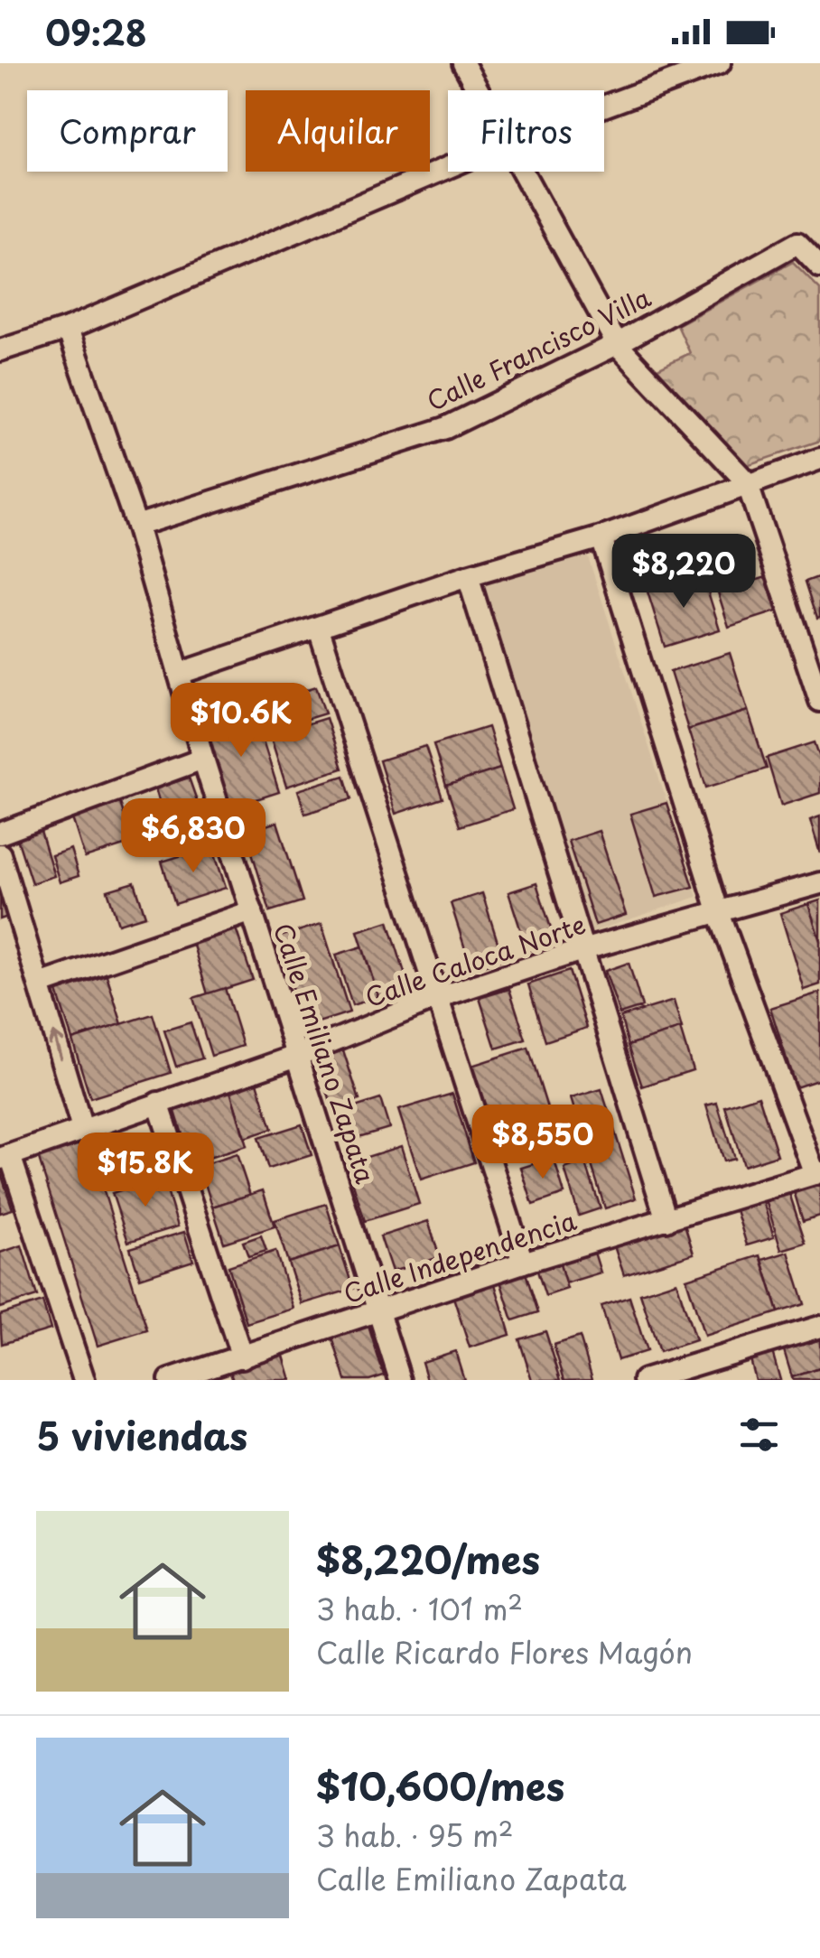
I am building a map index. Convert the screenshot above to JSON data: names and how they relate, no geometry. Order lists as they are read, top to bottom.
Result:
{
  "streets": {
    "street": [
      "Calle Francisco Villa",
      "Calle Caloca Norte",
      "Calle Emiliano Zapata",
      "Calle Independencia"
    ]
  },
  "crossings": [
    ["Calle Francisco Villa", "Calle Emiliano Zapata"],
    ["Calle Caloca Norte", "Calle Emiliano Zapata"],
    ["Calle Emiliano Zapata", "Calle Independencia"]
  ],
  "page": {
    "status": "09:28",
    "chip": ["Comprar", "Alquilar", "Filtros"],
    "price": [
      "$8,220",
      "$10.6K",
      "$6,830",
      "$8,550",
      "$15.8K"
    ],
    "heading": "5 viviendas",
    "list": [
      {
        "name": "$8,220/mes",
        "note": "3 hab. · 101 m² · Calle Ricardo Flores Magón"
      },
      {
        "name": "$10,600/mes",
        "note": "3 hab. · 95 m² · Calle Emiliano Zapata"
      }
    ]
  }
}
